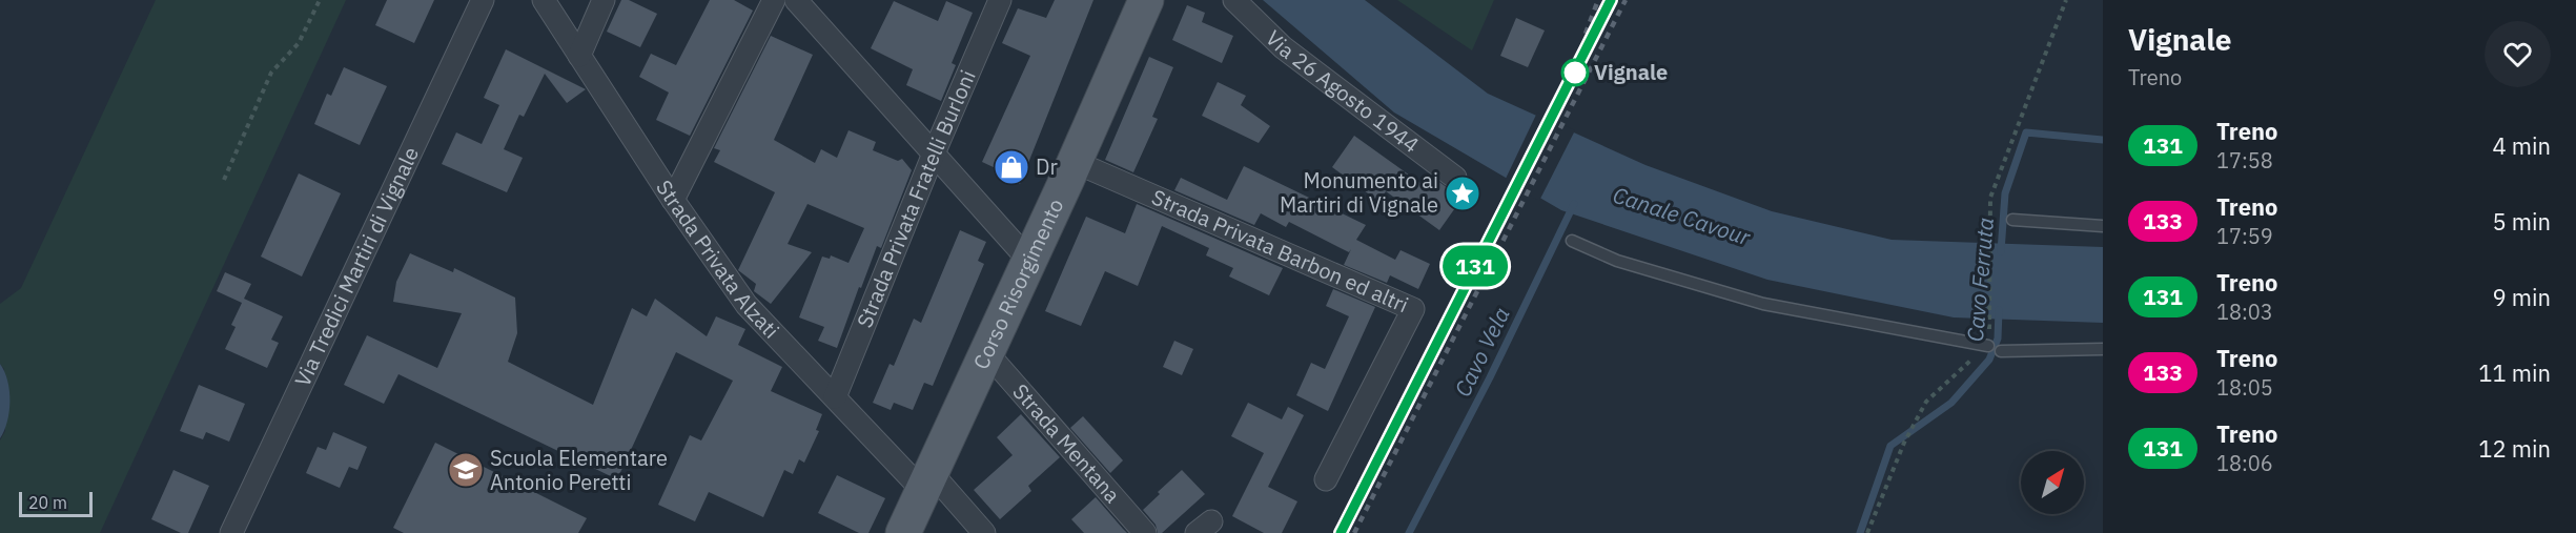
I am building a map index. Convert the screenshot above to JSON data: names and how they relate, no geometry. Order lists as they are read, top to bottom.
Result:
{
  "streets": {
    "main road": ["Corso Risorgimento"],
    "street": [
      "Via 26 Agosto 1944",
      "Strada Privata Fratelli Burloni",
      "Strada Privata Barbon ed altri",
      "Strada Privata Alzati",
      "Via Tredici Martiri di Vignale",
      "Strada Mentana"
    ]
  },
  "crossings": [
    ["Strada Privata Fratelli Burloni", "Strada Privata Alzati"],
    ["Strada Privata Barbon ed altri", "Corso Risorgimento"],
    ["Strada Privata Alzati", "Corso Risorgimento"],
    ["Corso Risorgimento", "Strada Mentana"]
  ],
  "water": ["Canale Cavour", "Cavo Ferruta", "Cavo Vela"],
  "places": {
    "other": ["Vignale"],
    "shop": ["Dr"],
    "place": ["Monumento ai Martiri di Vignale"],
    "school or university": ["Scuola Elementare Antonio Peretti"]
  },
  "scale_bar": "20 m",
  "north": "top right",
  "page": {
    "on_map": "131",
    "heading": ["Vignale", "Treno"],
    "list": [
      {
        "mark": "131",
        "name": "Treno",
        "note": "17:58",
        "value": "4 min"
      },
      {
        "mark": "133",
        "name": "Treno",
        "note": "17:59",
        "value": "5 min"
      },
      {
        "mark": "131",
        "name": "Treno",
        "note": "18:03",
        "value": "9 min"
      },
      {
        "mark": "133",
        "name": "Treno",
        "note": "18:05",
        "value": "11 min"
      },
      {
        "mark": "131",
        "name": "Treno",
        "note": "18:06",
        "value": "12 min"
      }
    ],
    "scale": "20 m"
  }
}
